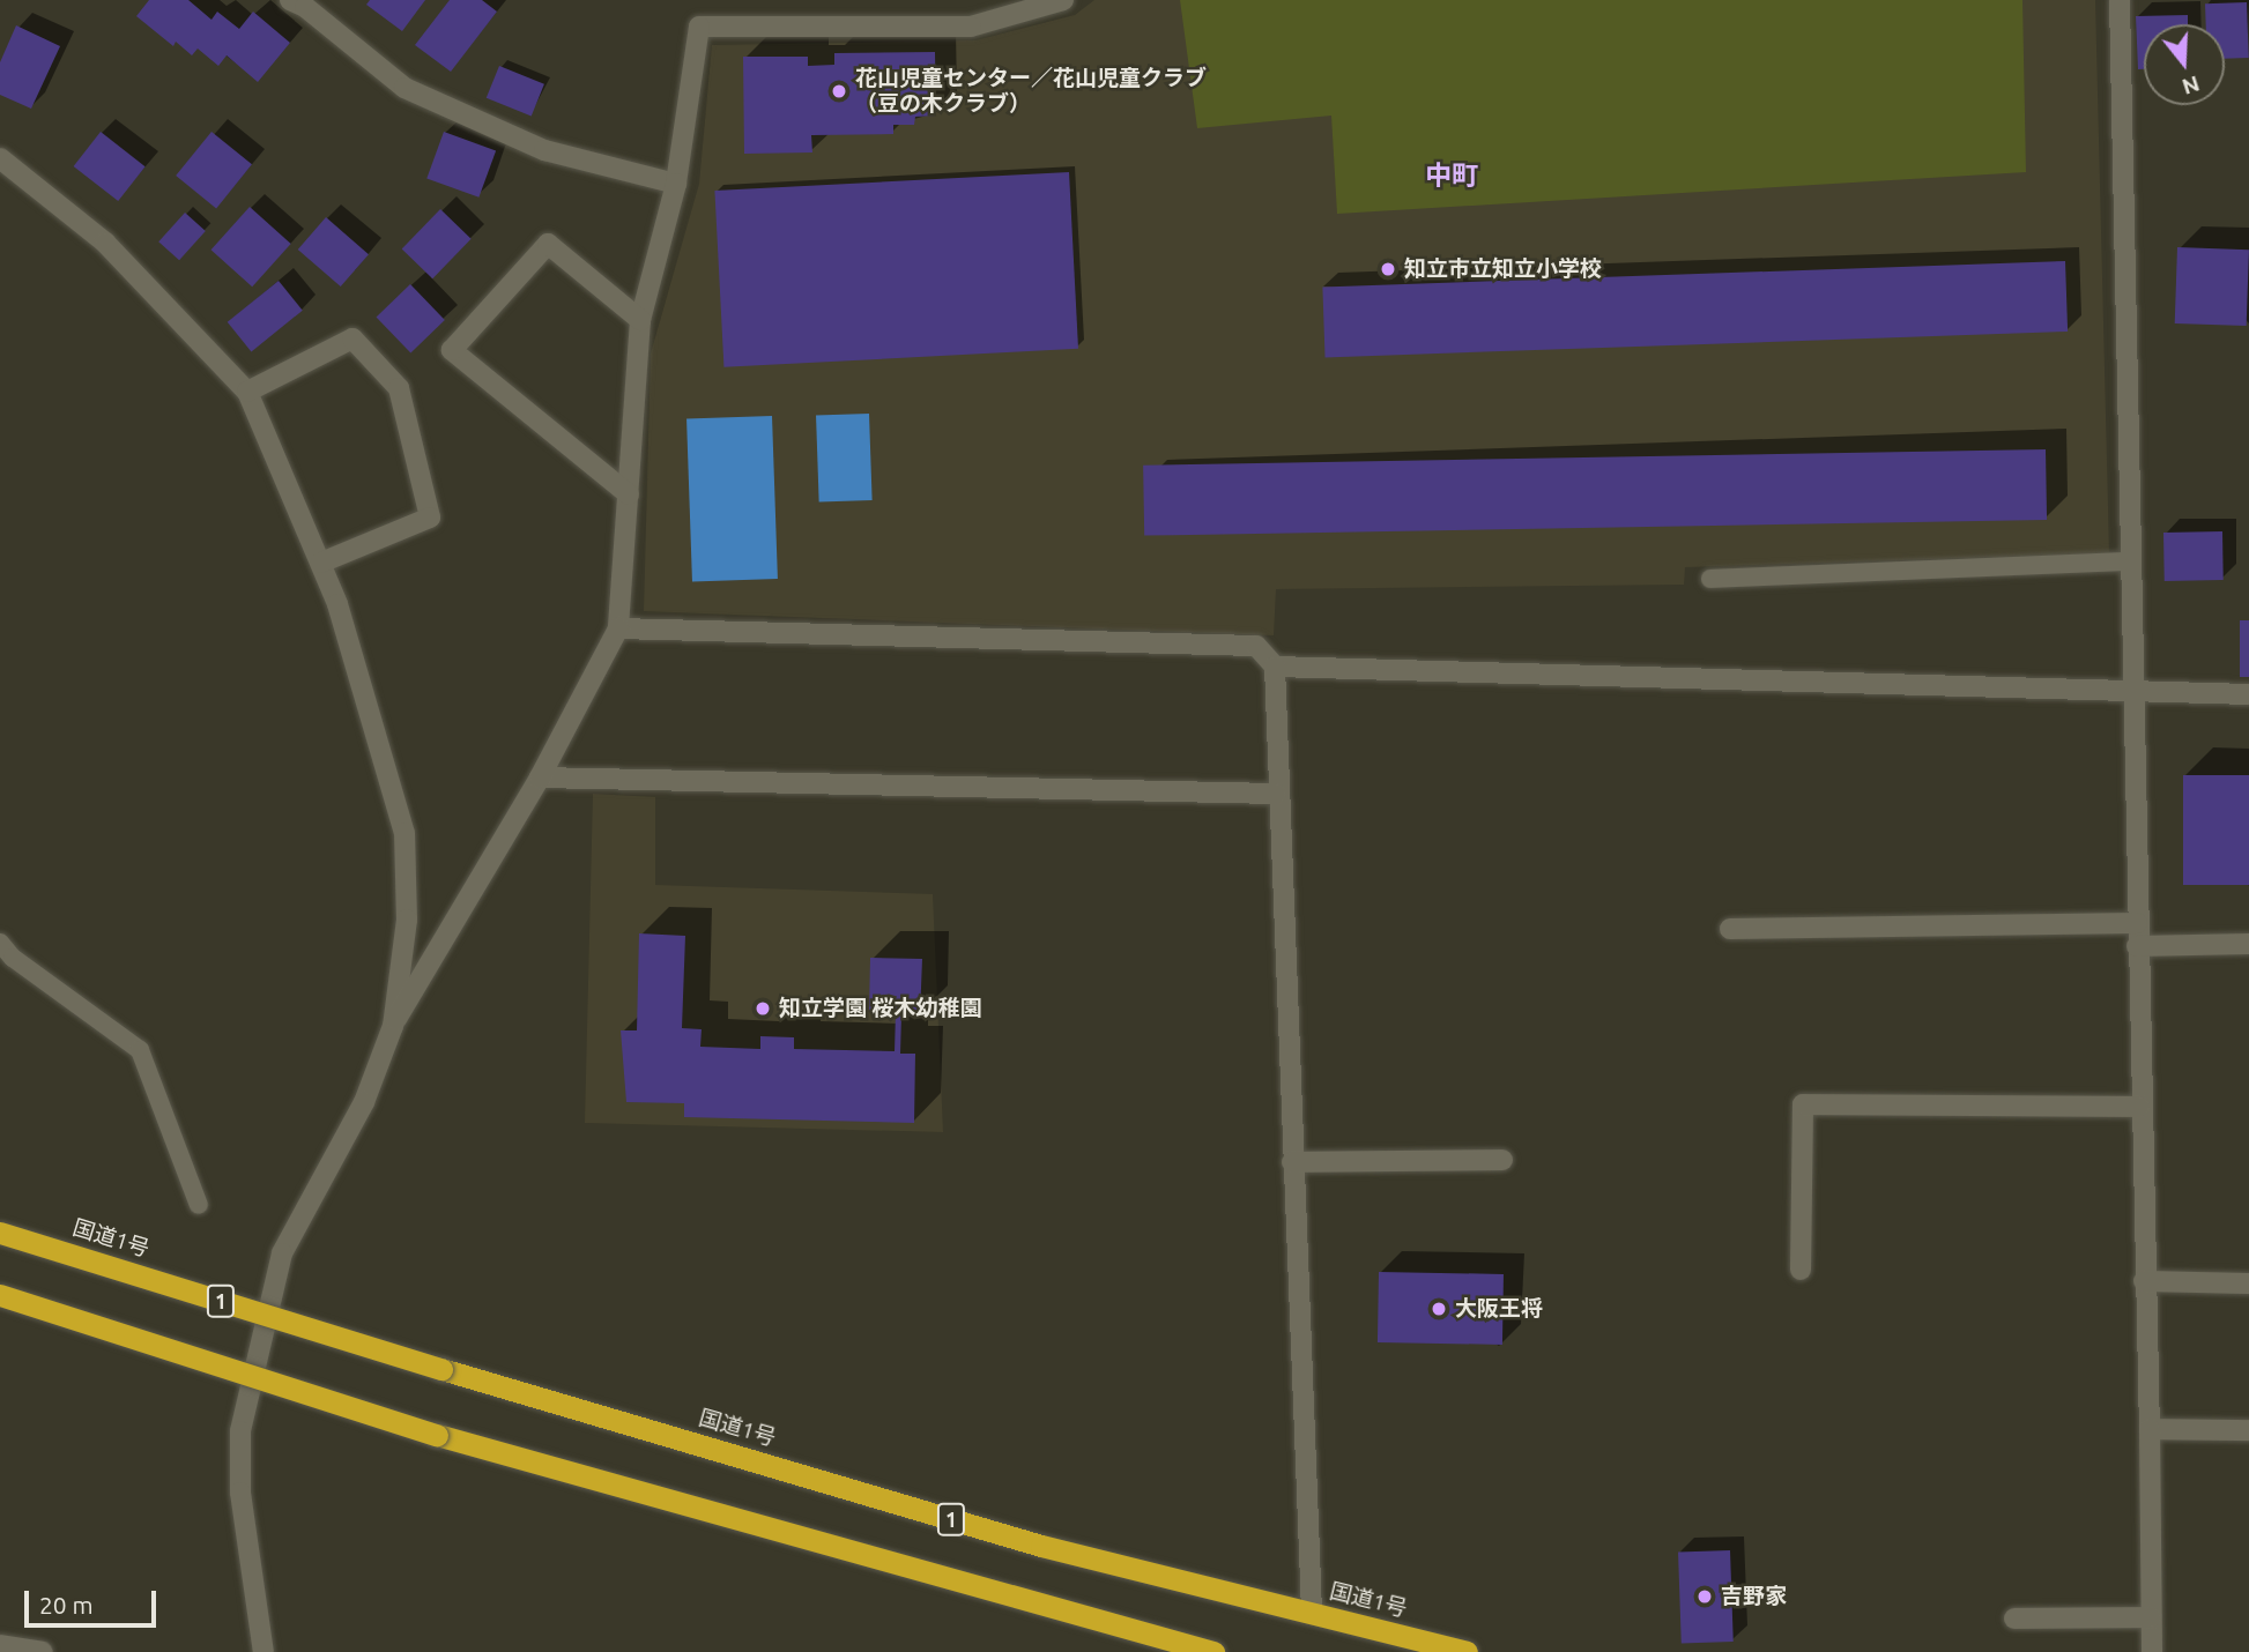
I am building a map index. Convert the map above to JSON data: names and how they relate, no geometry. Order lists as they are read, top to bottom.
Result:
{
  "streets": {
    "highway": ["国道1号", "1"]
  },
  "districts": ["中町"],
  "places": [
    "花山児童センター／花山児童クラブ （豆の木クラブ）",
    "知立市立知立小学校",
    "知立学園 桜木幼稚園",
    "大阪王将",
    "吉野家"
  ],
  "scale_bar": "20 m",
  "north": "bottom"
}
